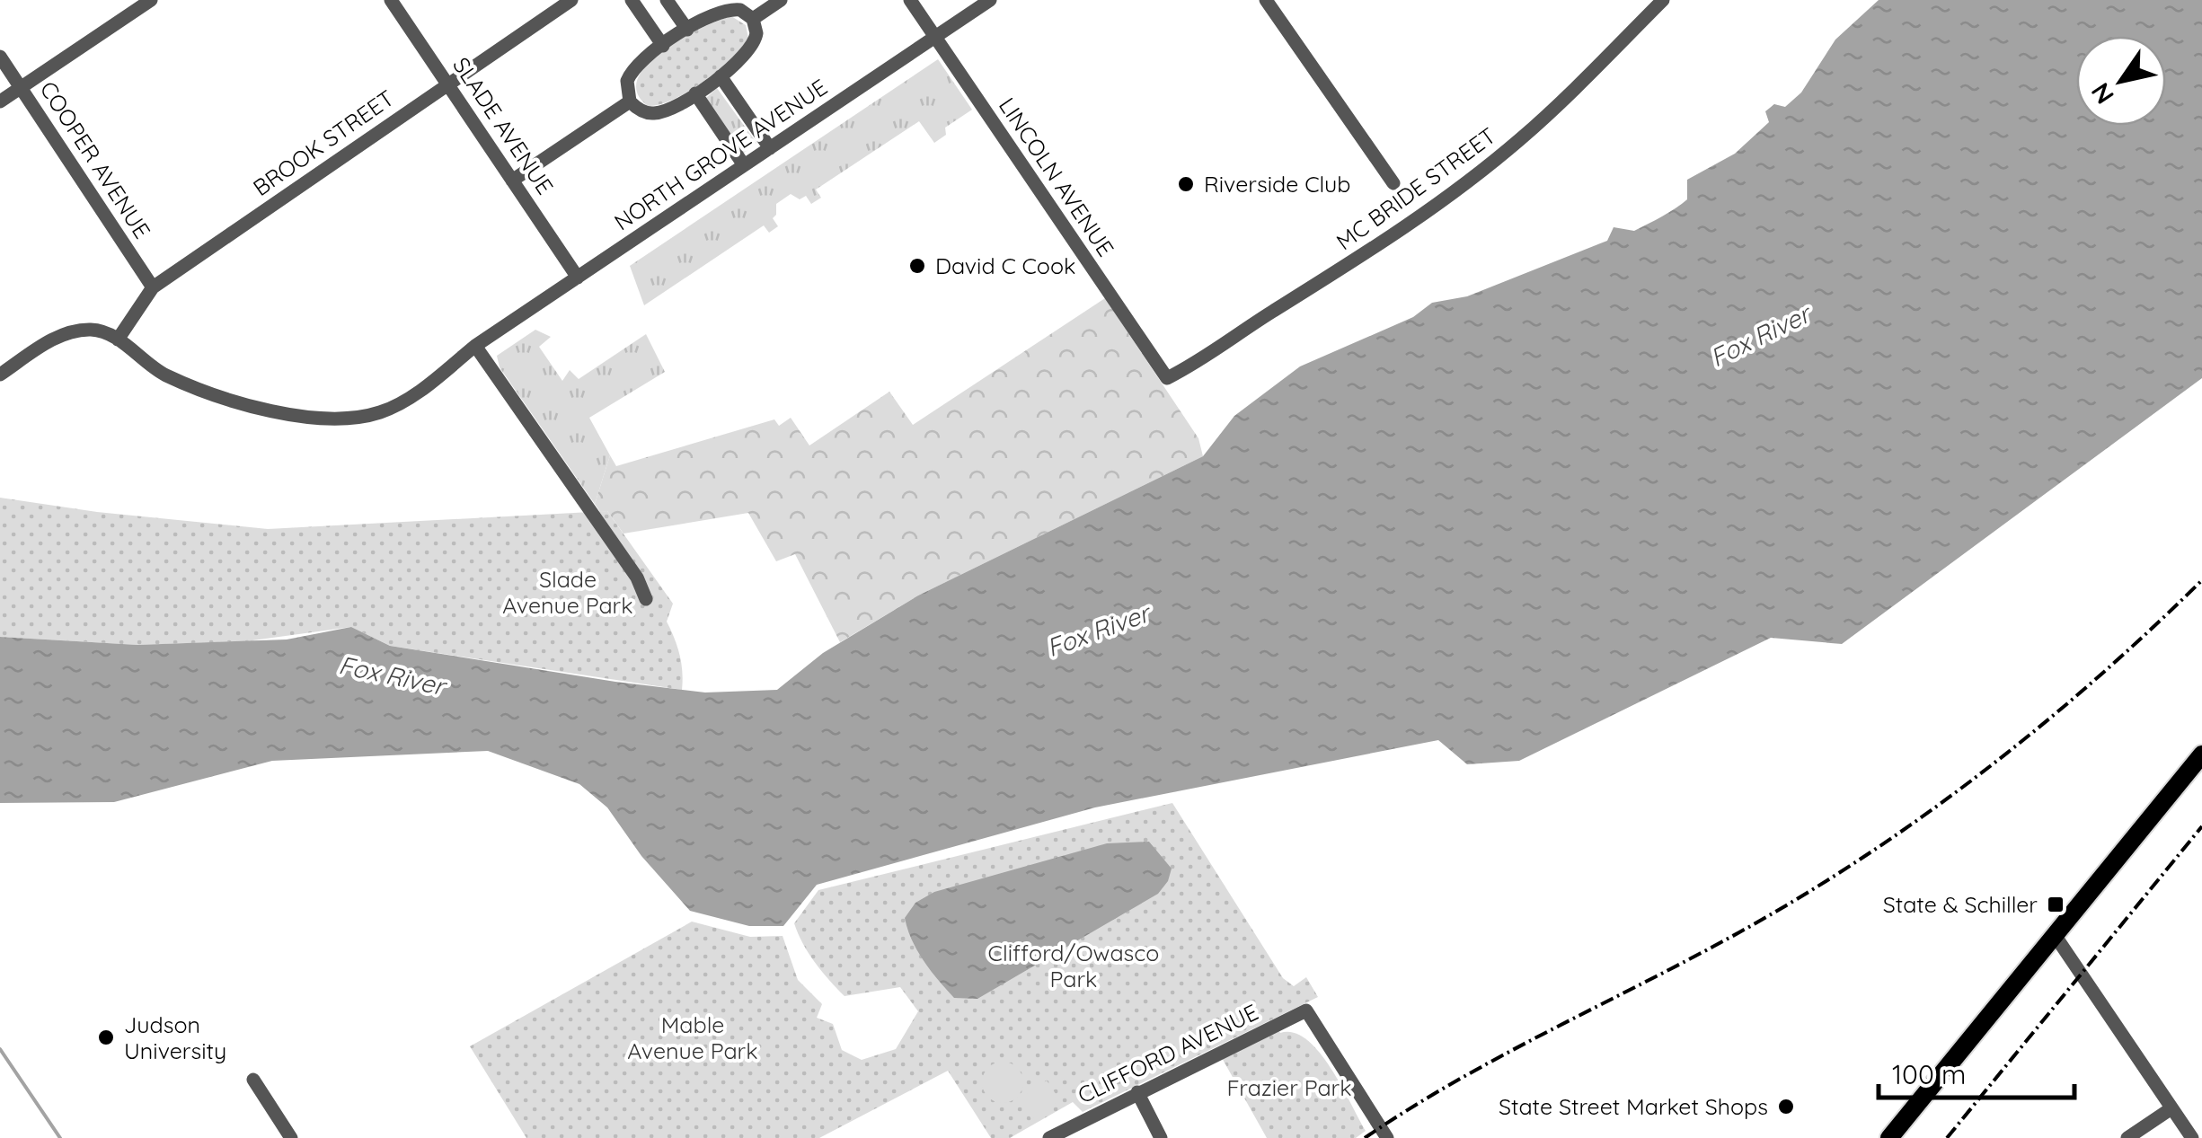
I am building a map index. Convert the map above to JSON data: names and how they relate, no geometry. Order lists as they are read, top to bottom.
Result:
{
  "streets": {
    "street": [
      "SLADE AVENUE",
      "BROOK STREET",
      "NORTH GROVE AVENUE",
      "COOPER AVENUE",
      "LINCOLN AVENUE",
      "MC BRIDE STREET",
      "CLIFFORD AVENUE"
    ]
  },
  "crossings": [
    ["SLADE AVENUE", "BROOK STREET"],
    ["SLADE AVENUE", "NORTH GROVE AVENUE"],
    ["BROOK STREET", "NORTH GROVE AVENUE"],
    ["BROOK STREET", "COOPER AVENUE"],
    ["NORTH GROVE AVENUE", "LINCOLN AVENUE"],
    ["LINCOLN AVENUE", "MC BRIDE STREET"]
  ],
  "water": ["Fox River"],
  "parks": [
    "Slade Avenue Park",
    "Clifford/Owasco Park",
    "Mable Avenue Park",
    "Frazier Park"
  ],
  "places": {
    "other": [
      "Riverside Club",
      "David C Cook",
      "Judson University",
      "State Street Market Shops"
    ],
    "transit": ["State & Schiller"]
  },
  "scale_bar": "100 m",
  "north": "bottom left"
}
